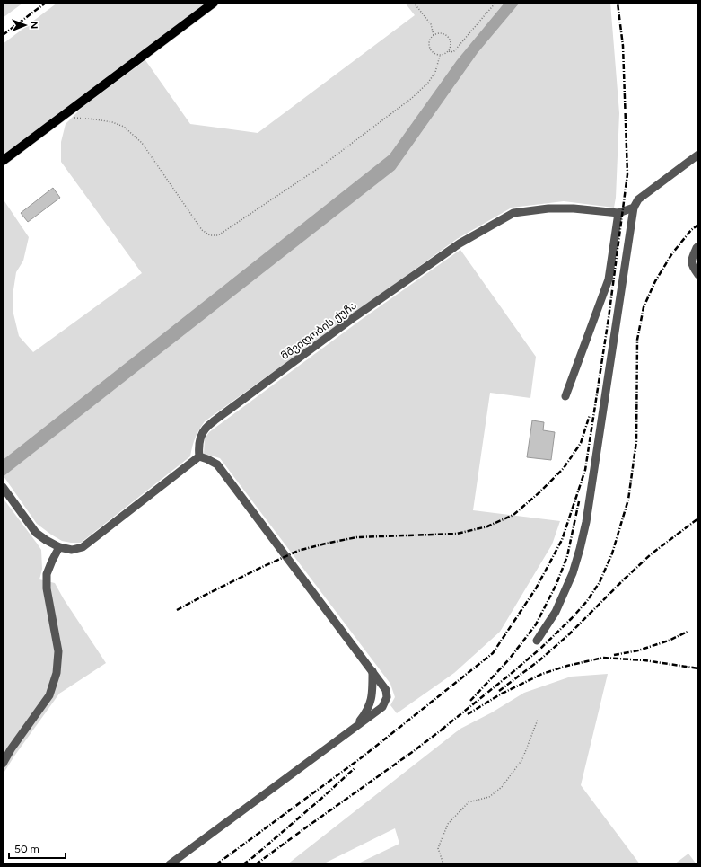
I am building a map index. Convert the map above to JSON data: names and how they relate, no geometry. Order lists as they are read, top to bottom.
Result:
{
  "streets": {
    "street": ["მშვიდობის ქუჩა"]
  },
  "scale_bar": "50 m",
  "north": "right"
}
